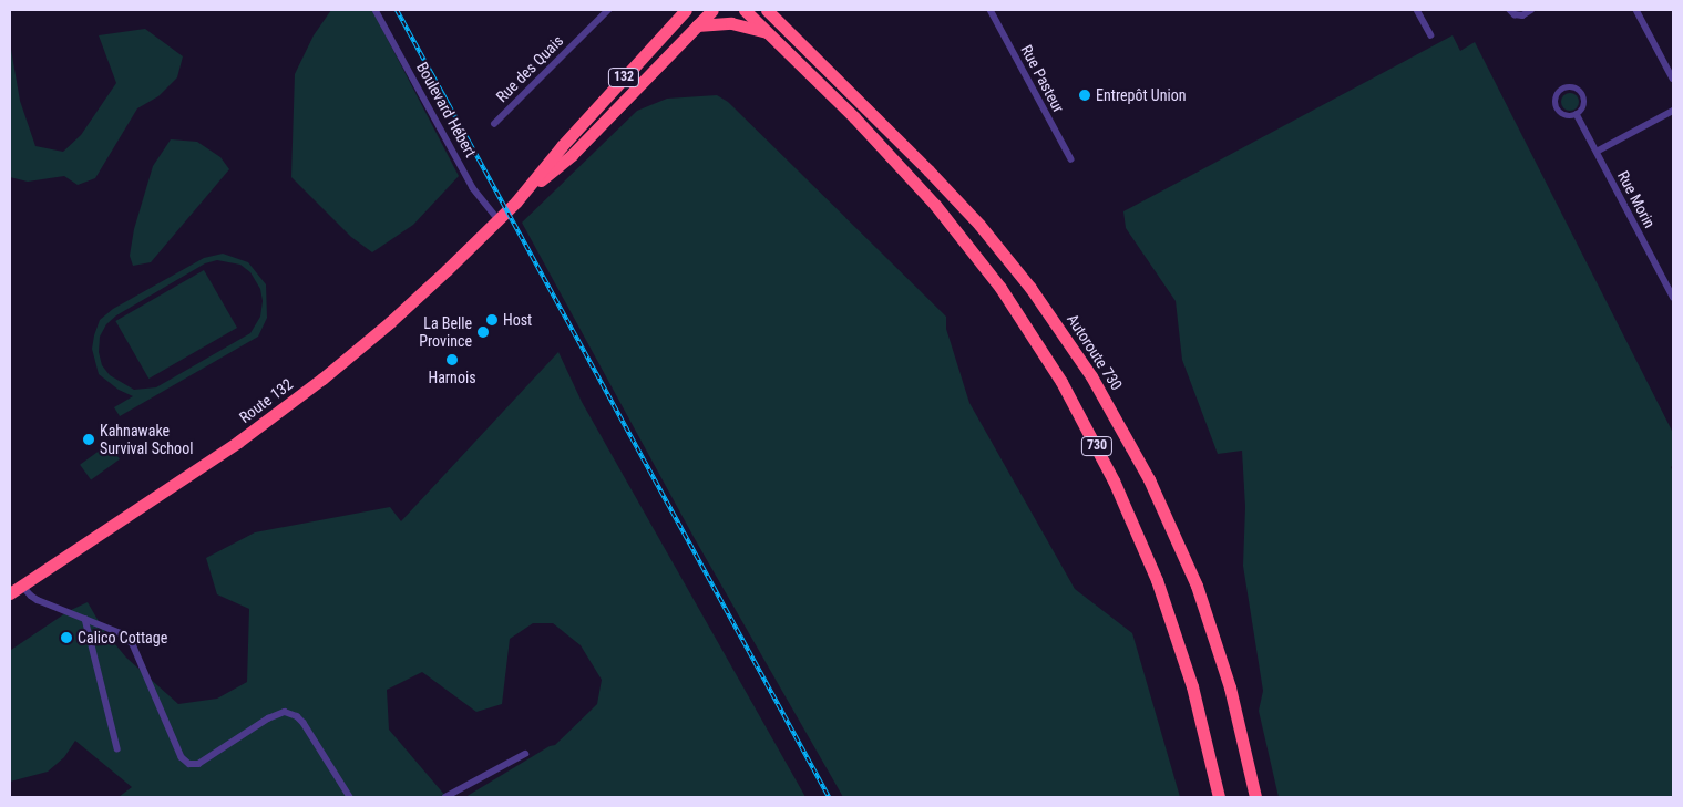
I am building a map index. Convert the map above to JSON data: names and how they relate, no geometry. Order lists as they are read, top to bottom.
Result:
{
  "streets": {
    "highway": [
      "132",
      "Autoroute 730",
      "Route 132",
      "730"
    ],
    "street": [
      "Rue des Quais",
      "Rue Pasteur",
      "Boulevard Hébert",
      "Rue Morin"
    ]
  },
  "crossings": [
    ["Boulevard Hébert", "Route 132"]
  ],
  "places": [
    "Entrepôt Union",
    "Host",
    "La Belle Province",
    "Harnois",
    "Kahnawake Survival School",
    "Calico Cottage"
  ]
}
